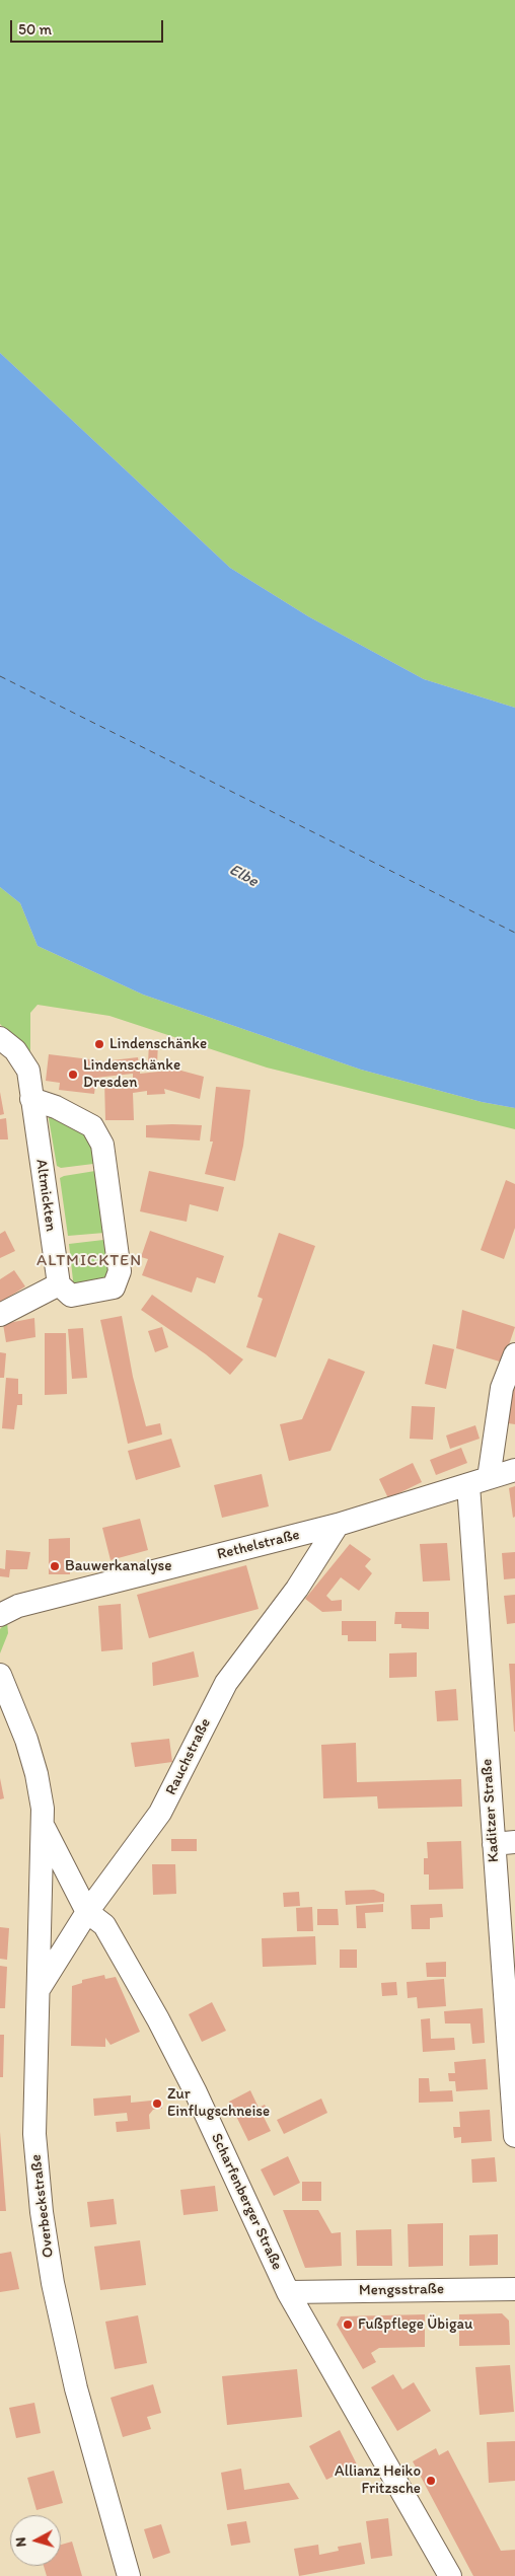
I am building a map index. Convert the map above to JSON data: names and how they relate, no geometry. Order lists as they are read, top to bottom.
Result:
{
  "streets": {
    "street": [
      "Altmickten",
      "Rethelstraße",
      "Rauchstraße",
      "Kaditzer Straße",
      "Scharfenberger Straße",
      "Overbeckstraße",
      "Mengsstraße"
    ]
  },
  "crossings": [
    ["Rethelstraße", "Rauchstraße"],
    ["Rethelstraße", "Kaditzer Straße"],
    ["Rauchstraße", "Scharfenberger Straße"],
    ["Rauchstraße", "Overbeckstraße"],
    ["Scharfenberger Straße", "Overbeckstraße"],
    ["Scharfenberger Straße", "Mengsstraße"]
  ],
  "districts": ["ALTMICKTEN"],
  "water": ["Elbe"],
  "places": [
    "Lindenschänke",
    "Lindenschänke Dresden",
    "Bauwerkanalyse",
    "Zur Einflugschneise",
    "Fußpflege Übigau",
    "Allianz Heiko Fritzsche"
  ],
  "scale_bar": "50 m",
  "north": "left"
}
